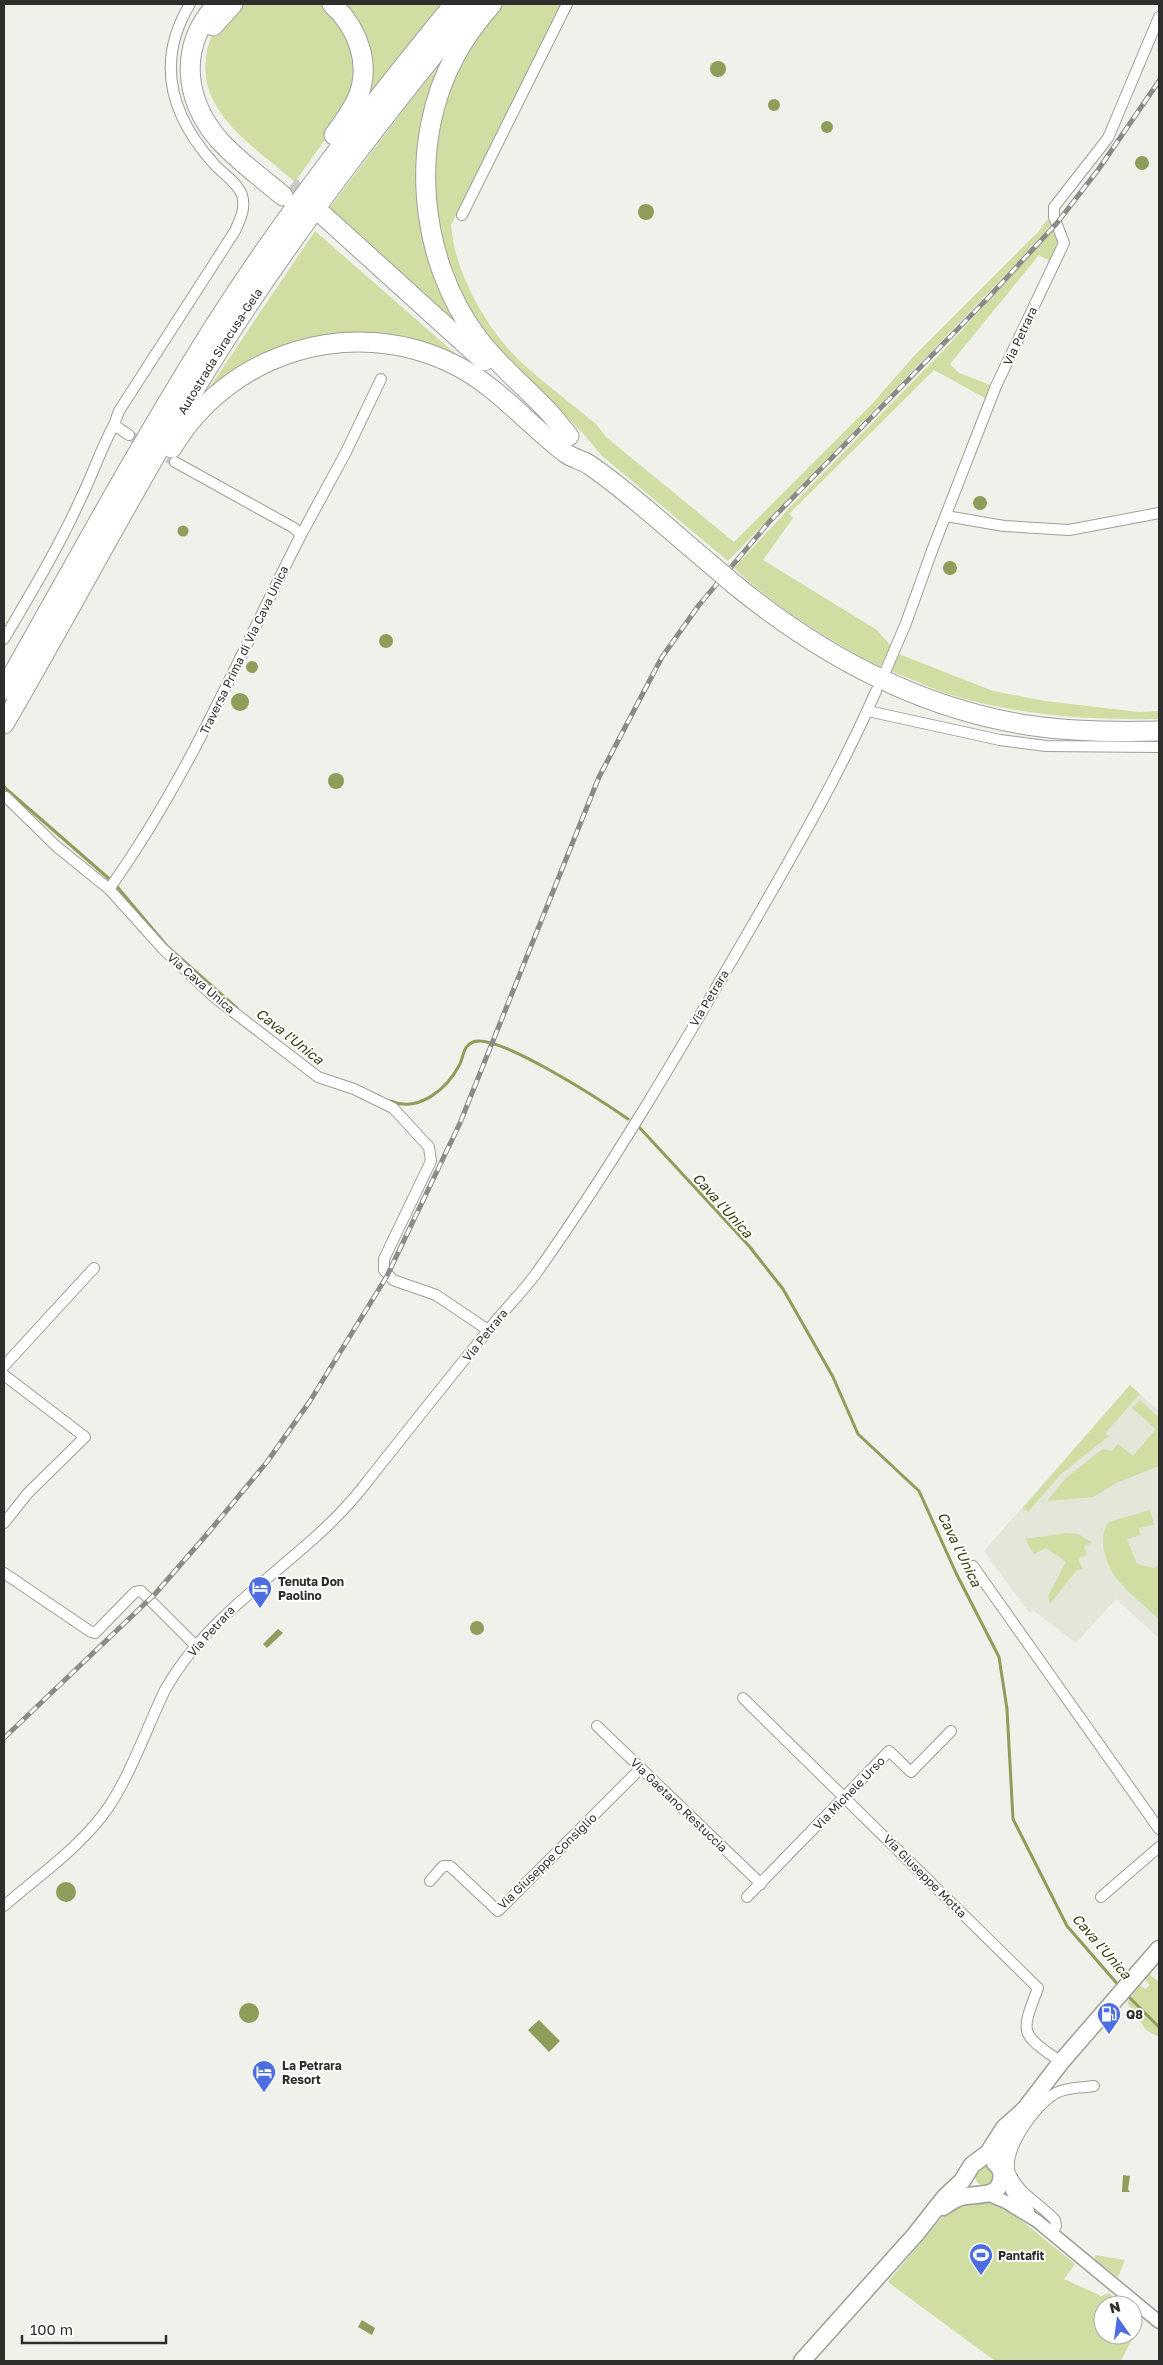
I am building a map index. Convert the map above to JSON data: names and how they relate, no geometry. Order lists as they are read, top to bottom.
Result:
{
  "streets": {
    "highway": ["Autostrada Siracusa-Gela"],
    "street": [
      "Via Petrara",
      "Traversa Prima di Via Cava Unica",
      "Via Cava Unica",
      "Via Michele Urso",
      "Via Gaetano Restuccia",
      "Via Giuseppe Consiglio",
      "Via Giuseppe Motta"
    ]
  },
  "crossings": [
    ["Via Petrara", "Via Cava Unica"],
    ["Traversa Prima di Via Cava Unica", "Via Cava Unica"],
    ["Via Michele Urso", "Via Gaetano Restuccia"],
    ["Via Michele Urso", "Via Giuseppe Motta"],
    ["Via Gaetano Restuccia", "Via Giuseppe Consiglio"]
  ],
  "water": ["Cava l'Unica"],
  "places": {
    "hotel": ["Tenuta Don Paolino", "La Petrara Resort"],
    "fuel station": ["Q8"],
    "sports": ["Pantafit"]
  },
  "scale_bar": "100 m",
  "north": "top"
}
